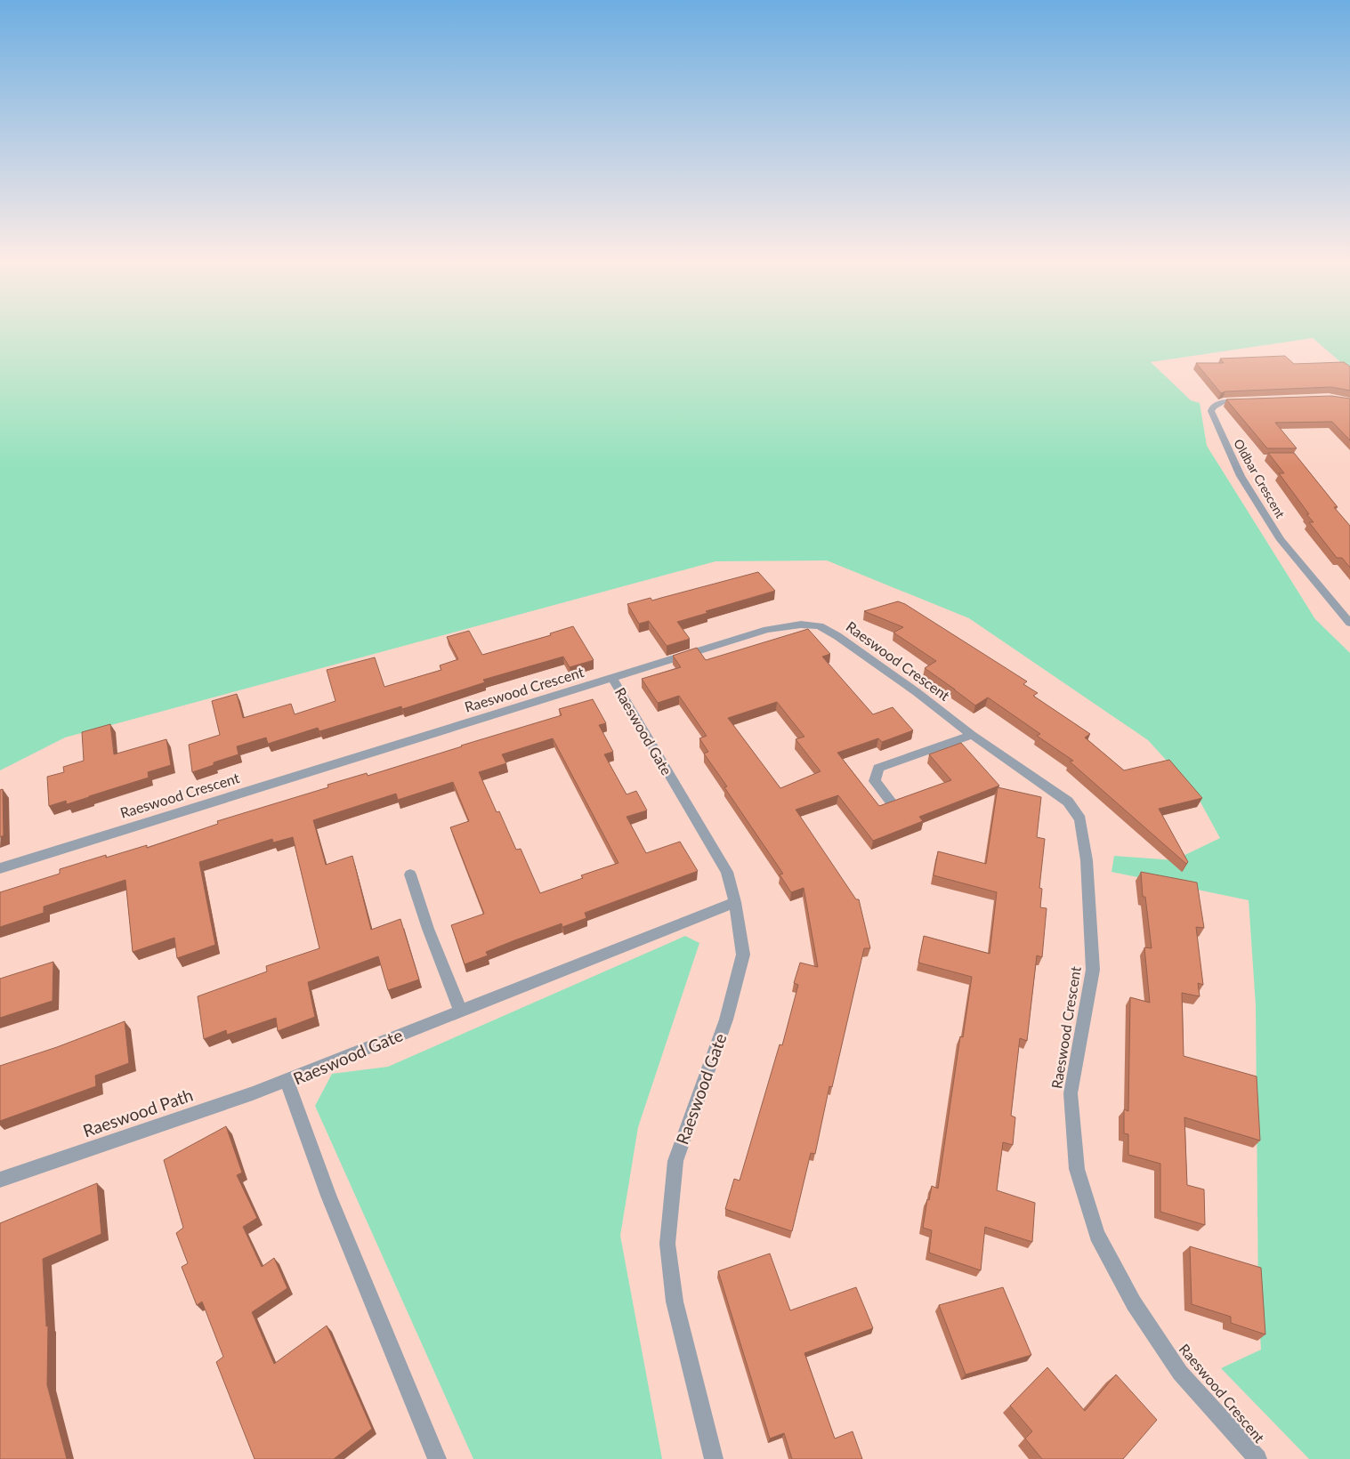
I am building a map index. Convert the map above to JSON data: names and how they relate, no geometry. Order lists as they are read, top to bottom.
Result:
{
  "streets": {
    "street": [
      "Oldbar Crescent",
      "Raeswood Crescent",
      "Raeswood Gate",
      "Raeswood Path"
    ]
  },
  "crossings": [
    ["Raeswood Crescent", "Raeswood Gate"],
    ["Raeswood Gate", "Raeswood Path"]
  ]
}
